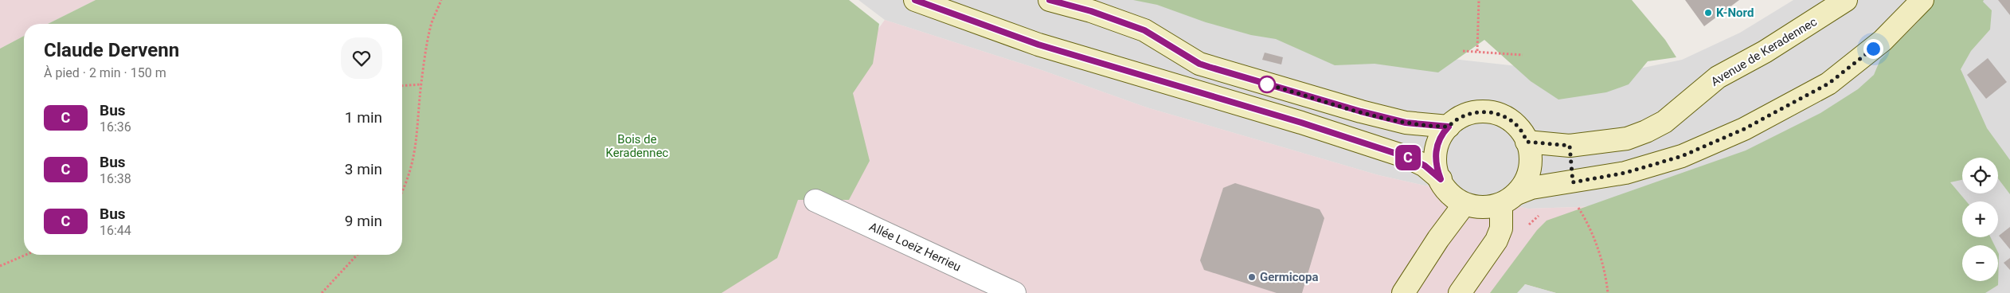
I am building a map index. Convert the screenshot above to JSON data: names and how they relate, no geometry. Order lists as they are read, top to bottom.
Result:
{
  "streets": {
    "street": ["Avenue de Keradennec", "Allée Loeiz Herrieu"]
  },
  "parks": ["Bois de Keradennec"],
  "places": ["K-Nord", "Germicopa"],
  "lines": ["bus line C"],
  "page": {
    "on_map": "C",
    "heading": ["Claude Dervenn", "À pied · 2 min · 150 m"],
    "list": [
      {
        "mark": "C",
        "name": "Bus",
        "note": "16:36",
        "value": "1 min"
      },
      {
        "mark": "C",
        "name": "Bus",
        "note": "16:38",
        "value": "3 min"
      },
      {
        "mark": "C",
        "name": "Bus",
        "note": "16:44",
        "value": "9 min"
      }
    ],
    "map_buttons": ["+", "−"]
  }
}
